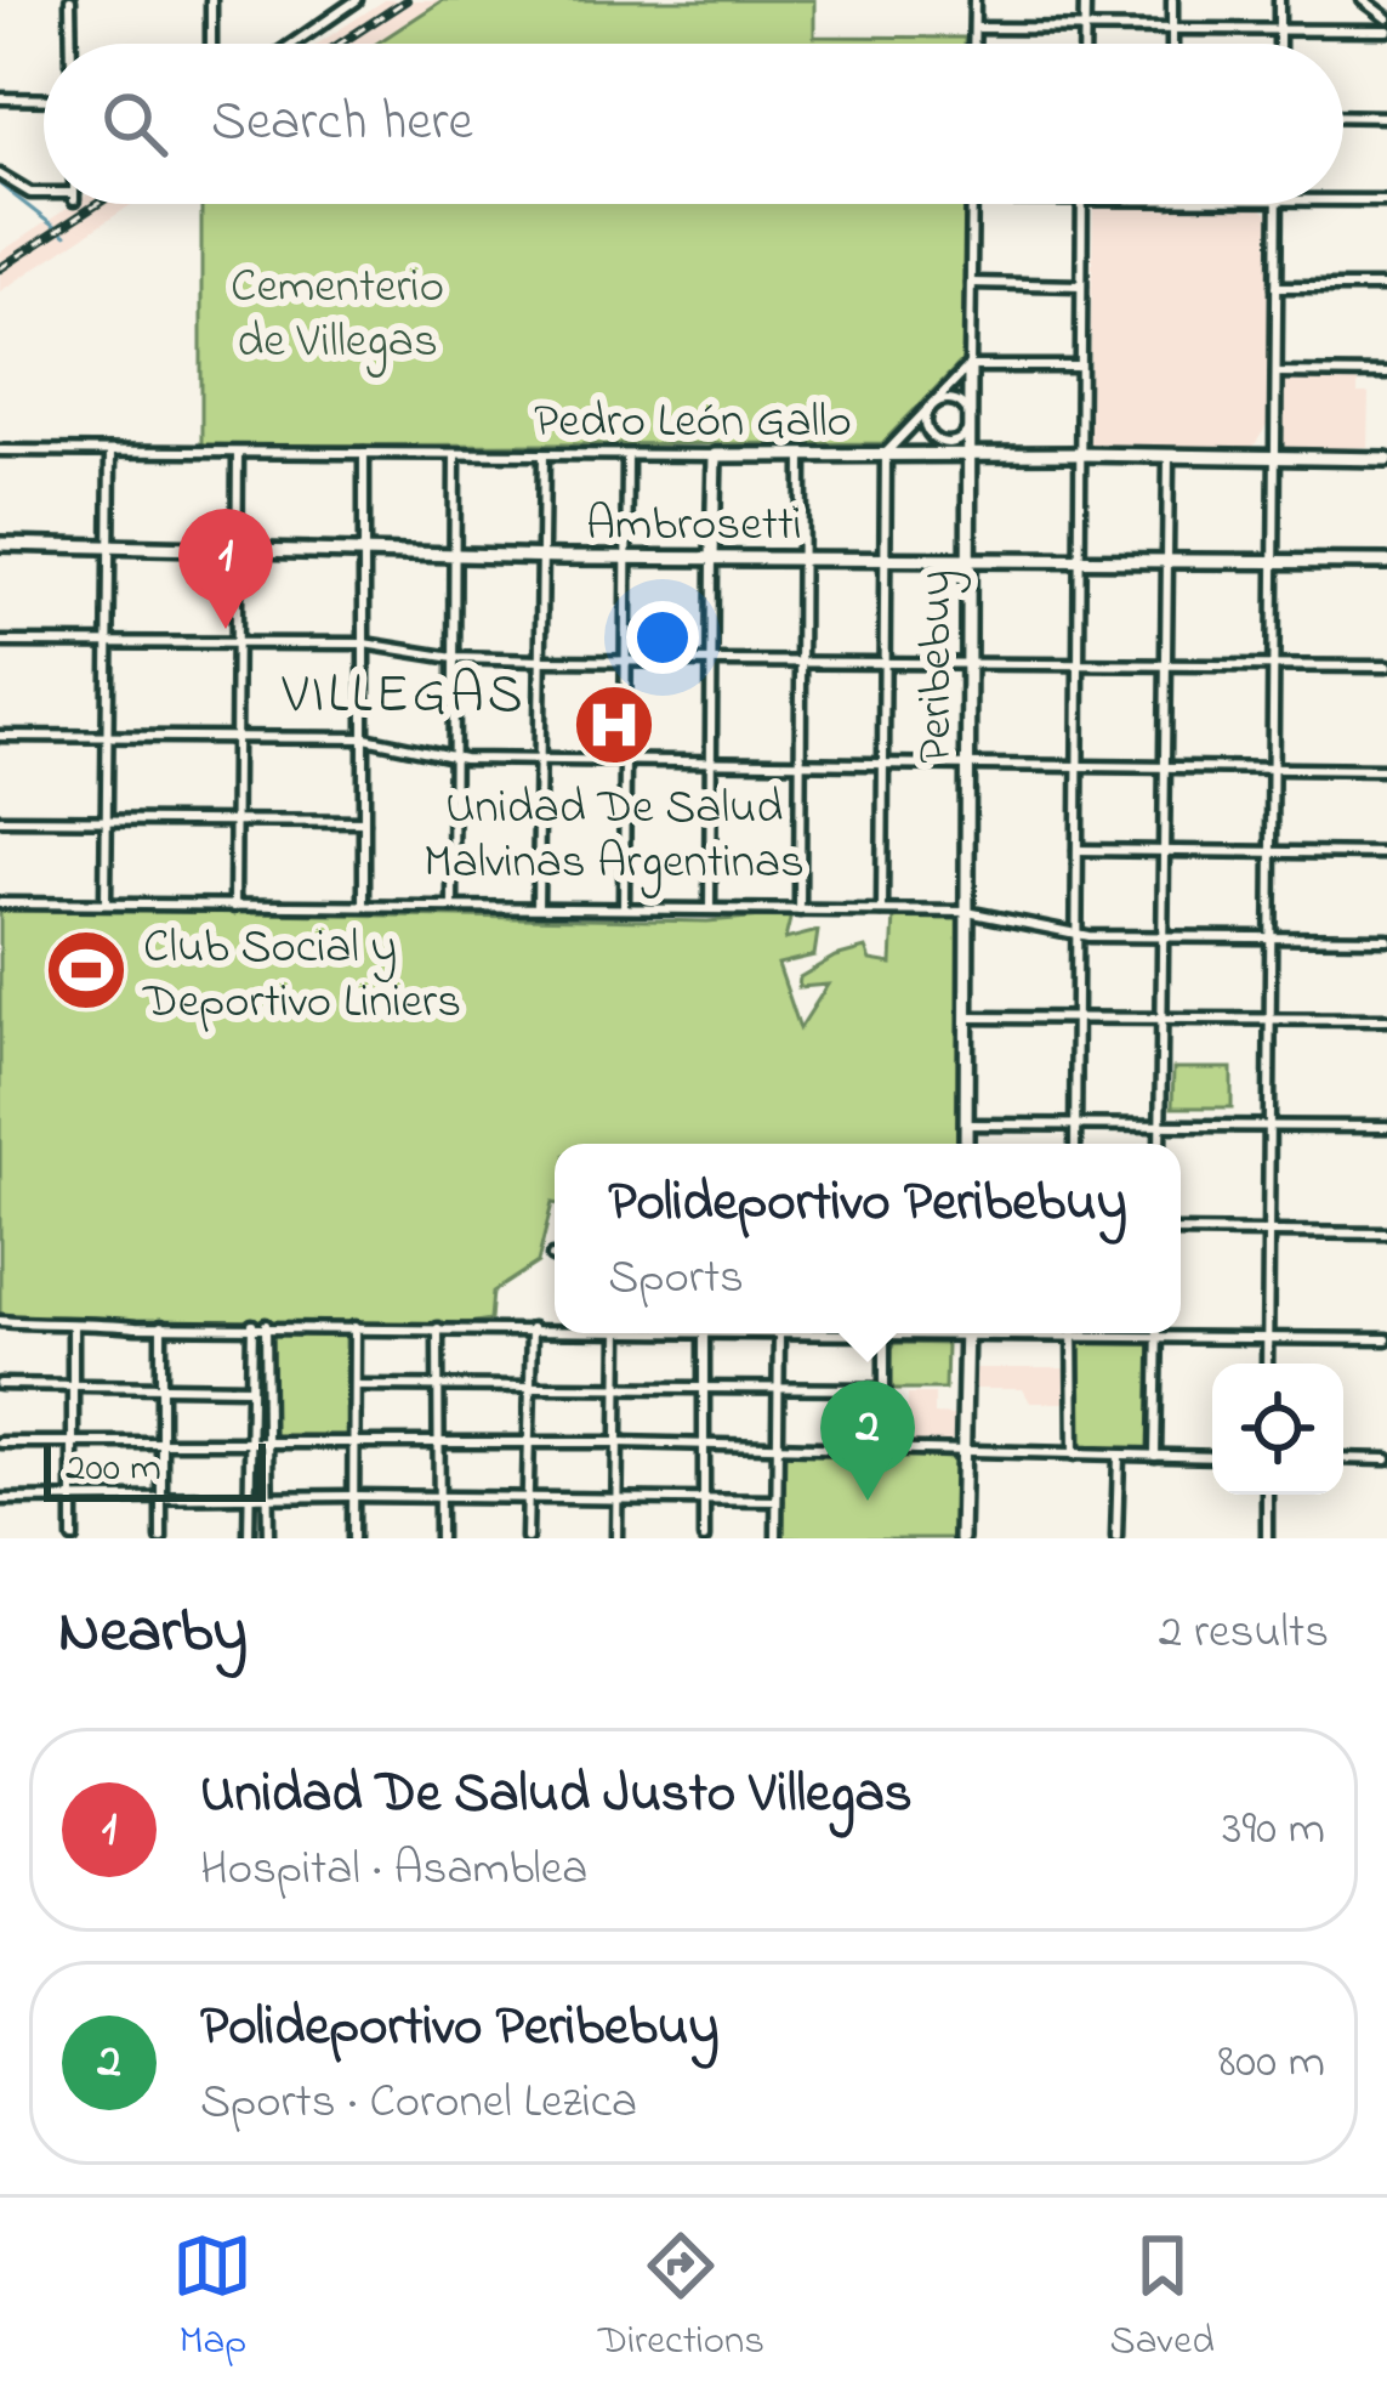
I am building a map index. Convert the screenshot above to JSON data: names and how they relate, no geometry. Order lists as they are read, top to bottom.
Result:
{
  "streets": {
    "street": ["Pedro León Gallo", "Ambrosetti", "Peribebuy"]
  },
  "crossings": [
    ["Pedro León Gallo", "Peribebuy"],
    ["Ambrosetti", "Peribebuy"]
  ],
  "districts": ["VILLEGAS"],
  "parks": ["Cementerio de Villegas"],
  "places": {
    "hospital": ["Unidad De Salud Malvinas Argentinas"],
    "sports": ["Club Social y Deportivo Liniers"]
  },
  "scale_bar": "200 m",
  "page": {
    "search": "Search here",
    "pins": ["1", "2"],
    "popup": ["Polideportivo Peribebuy", "Sports"],
    "scale": "200 m",
    "heading": ["Nearby", "2 results"],
    "list": [
      {
        "mark": "1",
        "name": "Unidad De Salud Justo Villegas",
        "note": "Hospital · Asamblea",
        "value": "390 m"
      },
      {
        "mark": "2",
        "name": "Polideportivo Peribebuy",
        "note": "Sports · Coronel Lezica",
        "value": "800 m"
      }
    ],
    "nav": ["Map", "Directions", "Saved"]
  }
}
